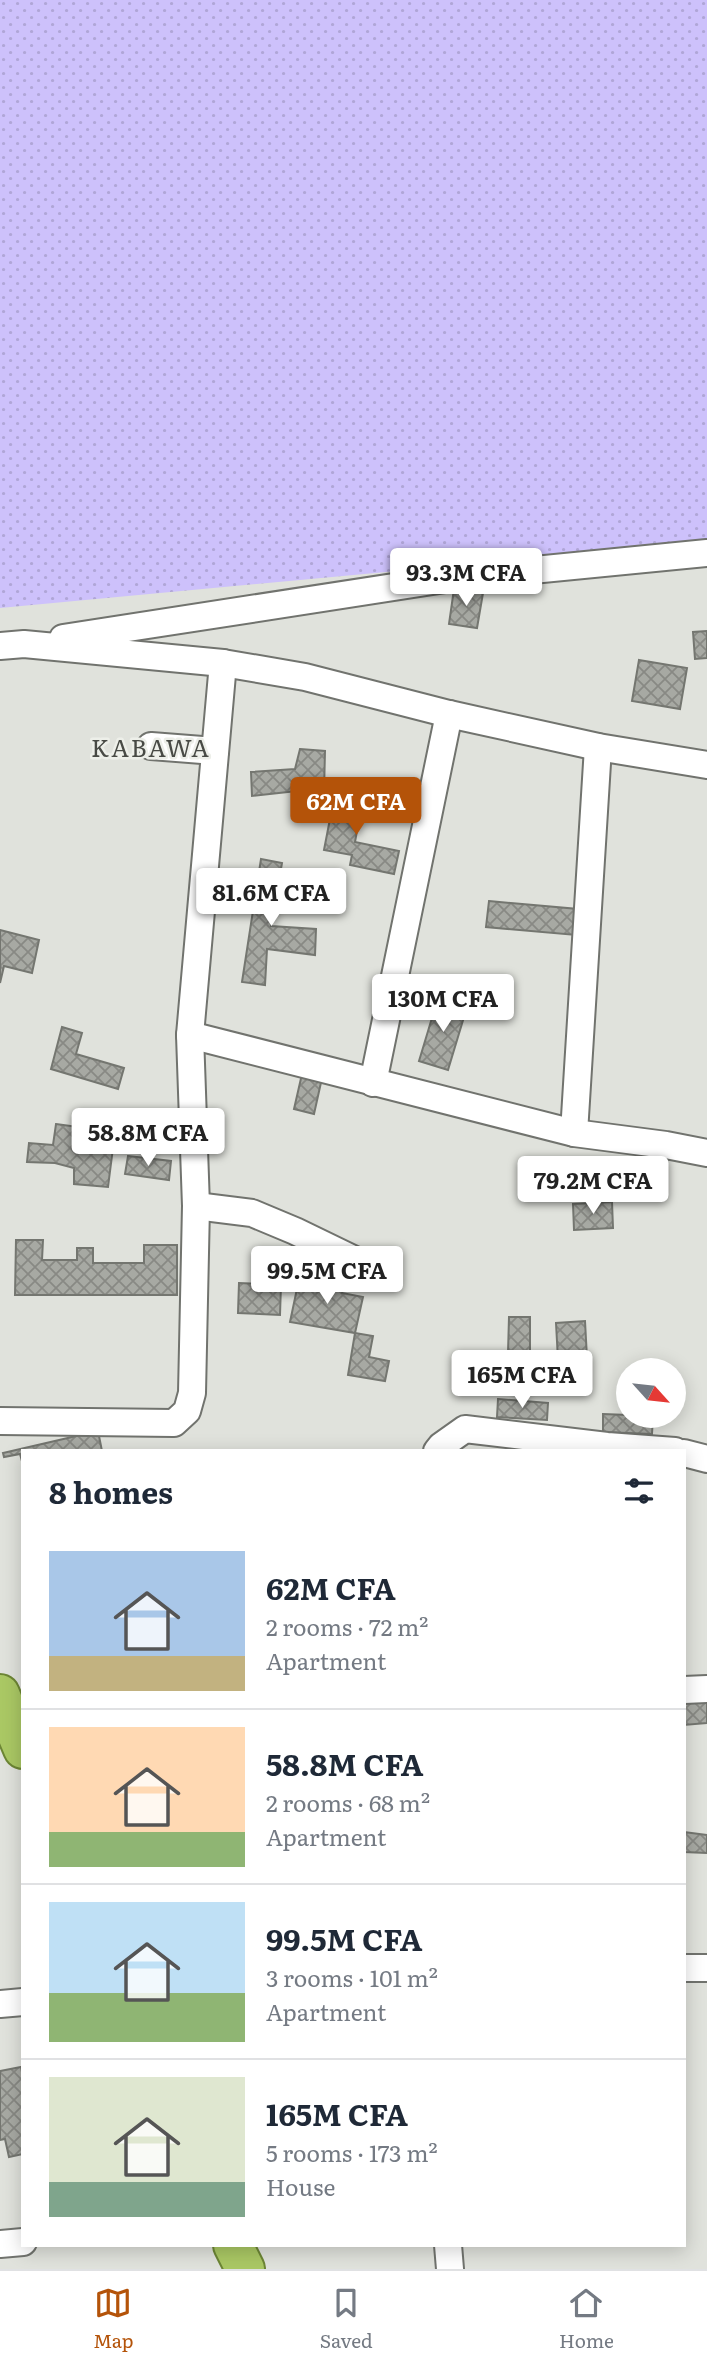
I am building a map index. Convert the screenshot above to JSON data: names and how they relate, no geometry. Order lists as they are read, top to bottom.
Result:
{
  "districts": ["KABAWA"],
  "north": "bottom right",
  "page": {
    "price": [
      "93.3M CFA",
      "62M CFA",
      "81.6M CFA",
      "130M CFA",
      "58.8M CFA",
      "79.2M CFA",
      "99.5M CFA",
      "165M CFA"
    ],
    "heading": "8 homes",
    "list": [
      {
        "name": "62M CFA",
        "note": "2 rooms · 72 m² · Apartment"
      },
      {
        "name": "58.8M CFA",
        "note": "2 rooms · 68 m² · Apartment"
      },
      {
        "name": "99.5M CFA",
        "note": "3 rooms · 101 m² · Apartment"
      },
      {
        "name": "165M CFA",
        "note": "5 rooms · 173 m² · House"
      }
    ],
    "tabs": ["Map", "Saved", "Home"]
  }
}
